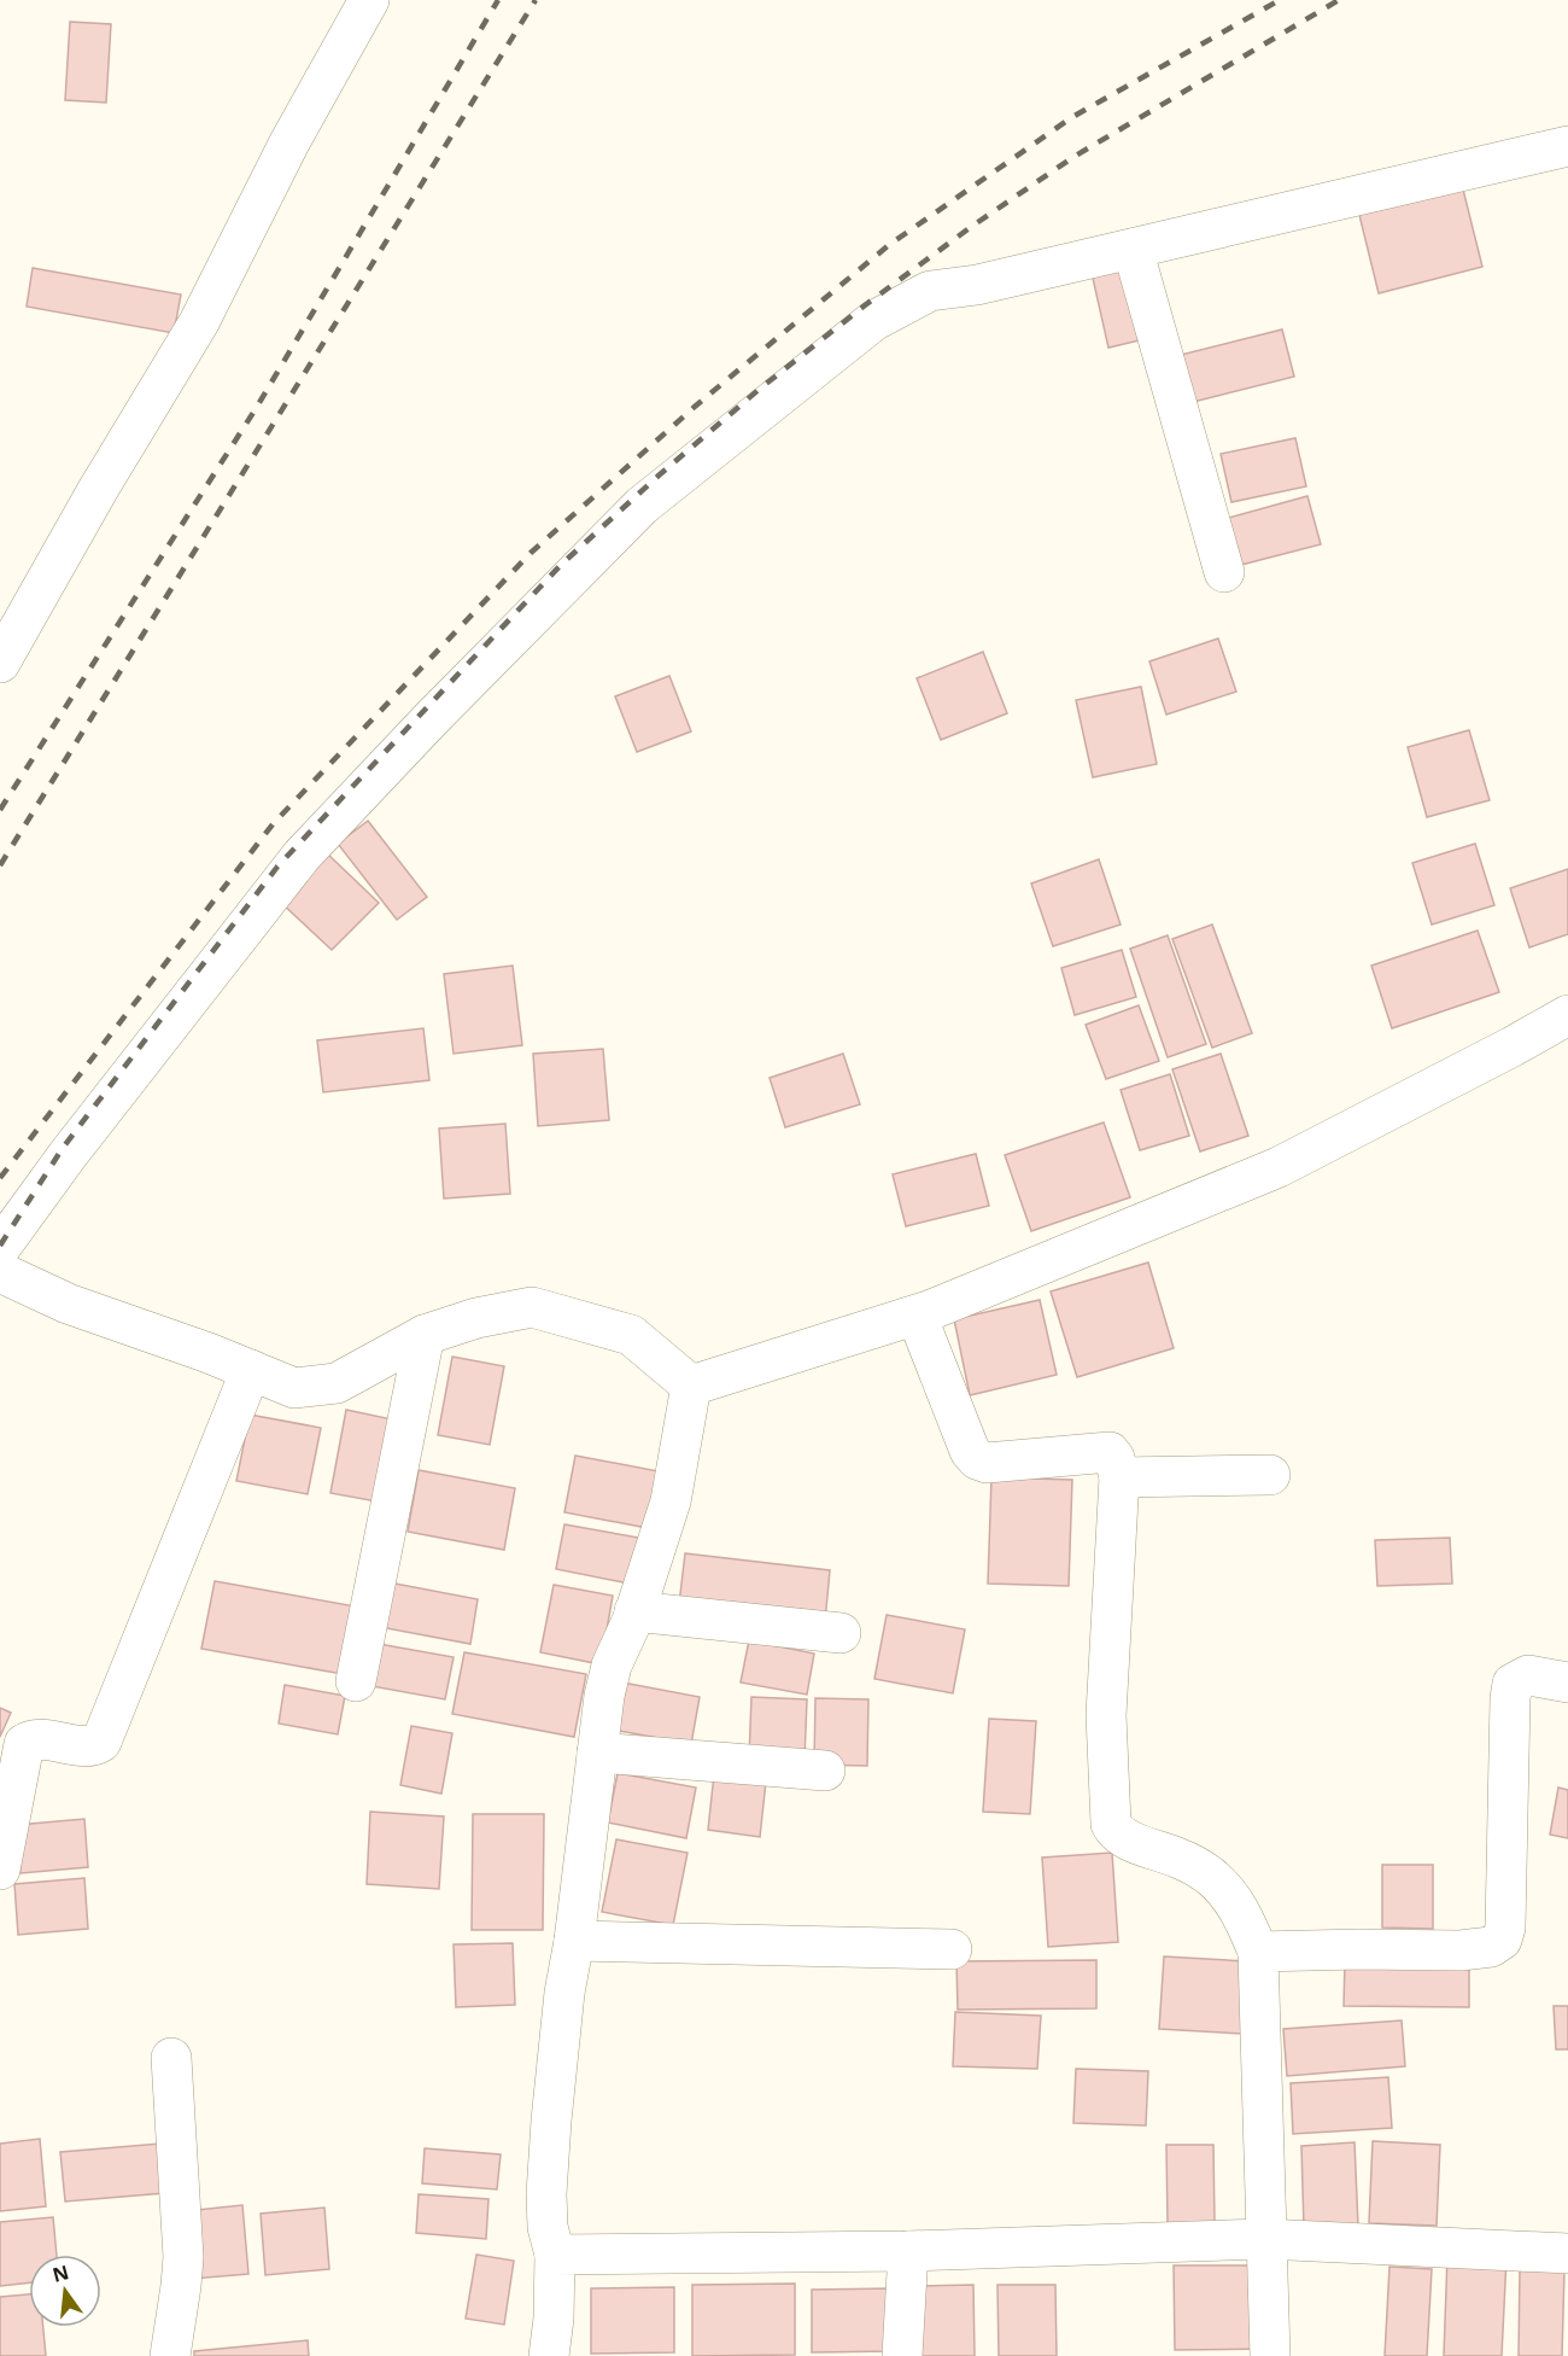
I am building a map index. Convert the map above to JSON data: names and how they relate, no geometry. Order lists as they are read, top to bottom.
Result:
{
  "north": "top"
}
